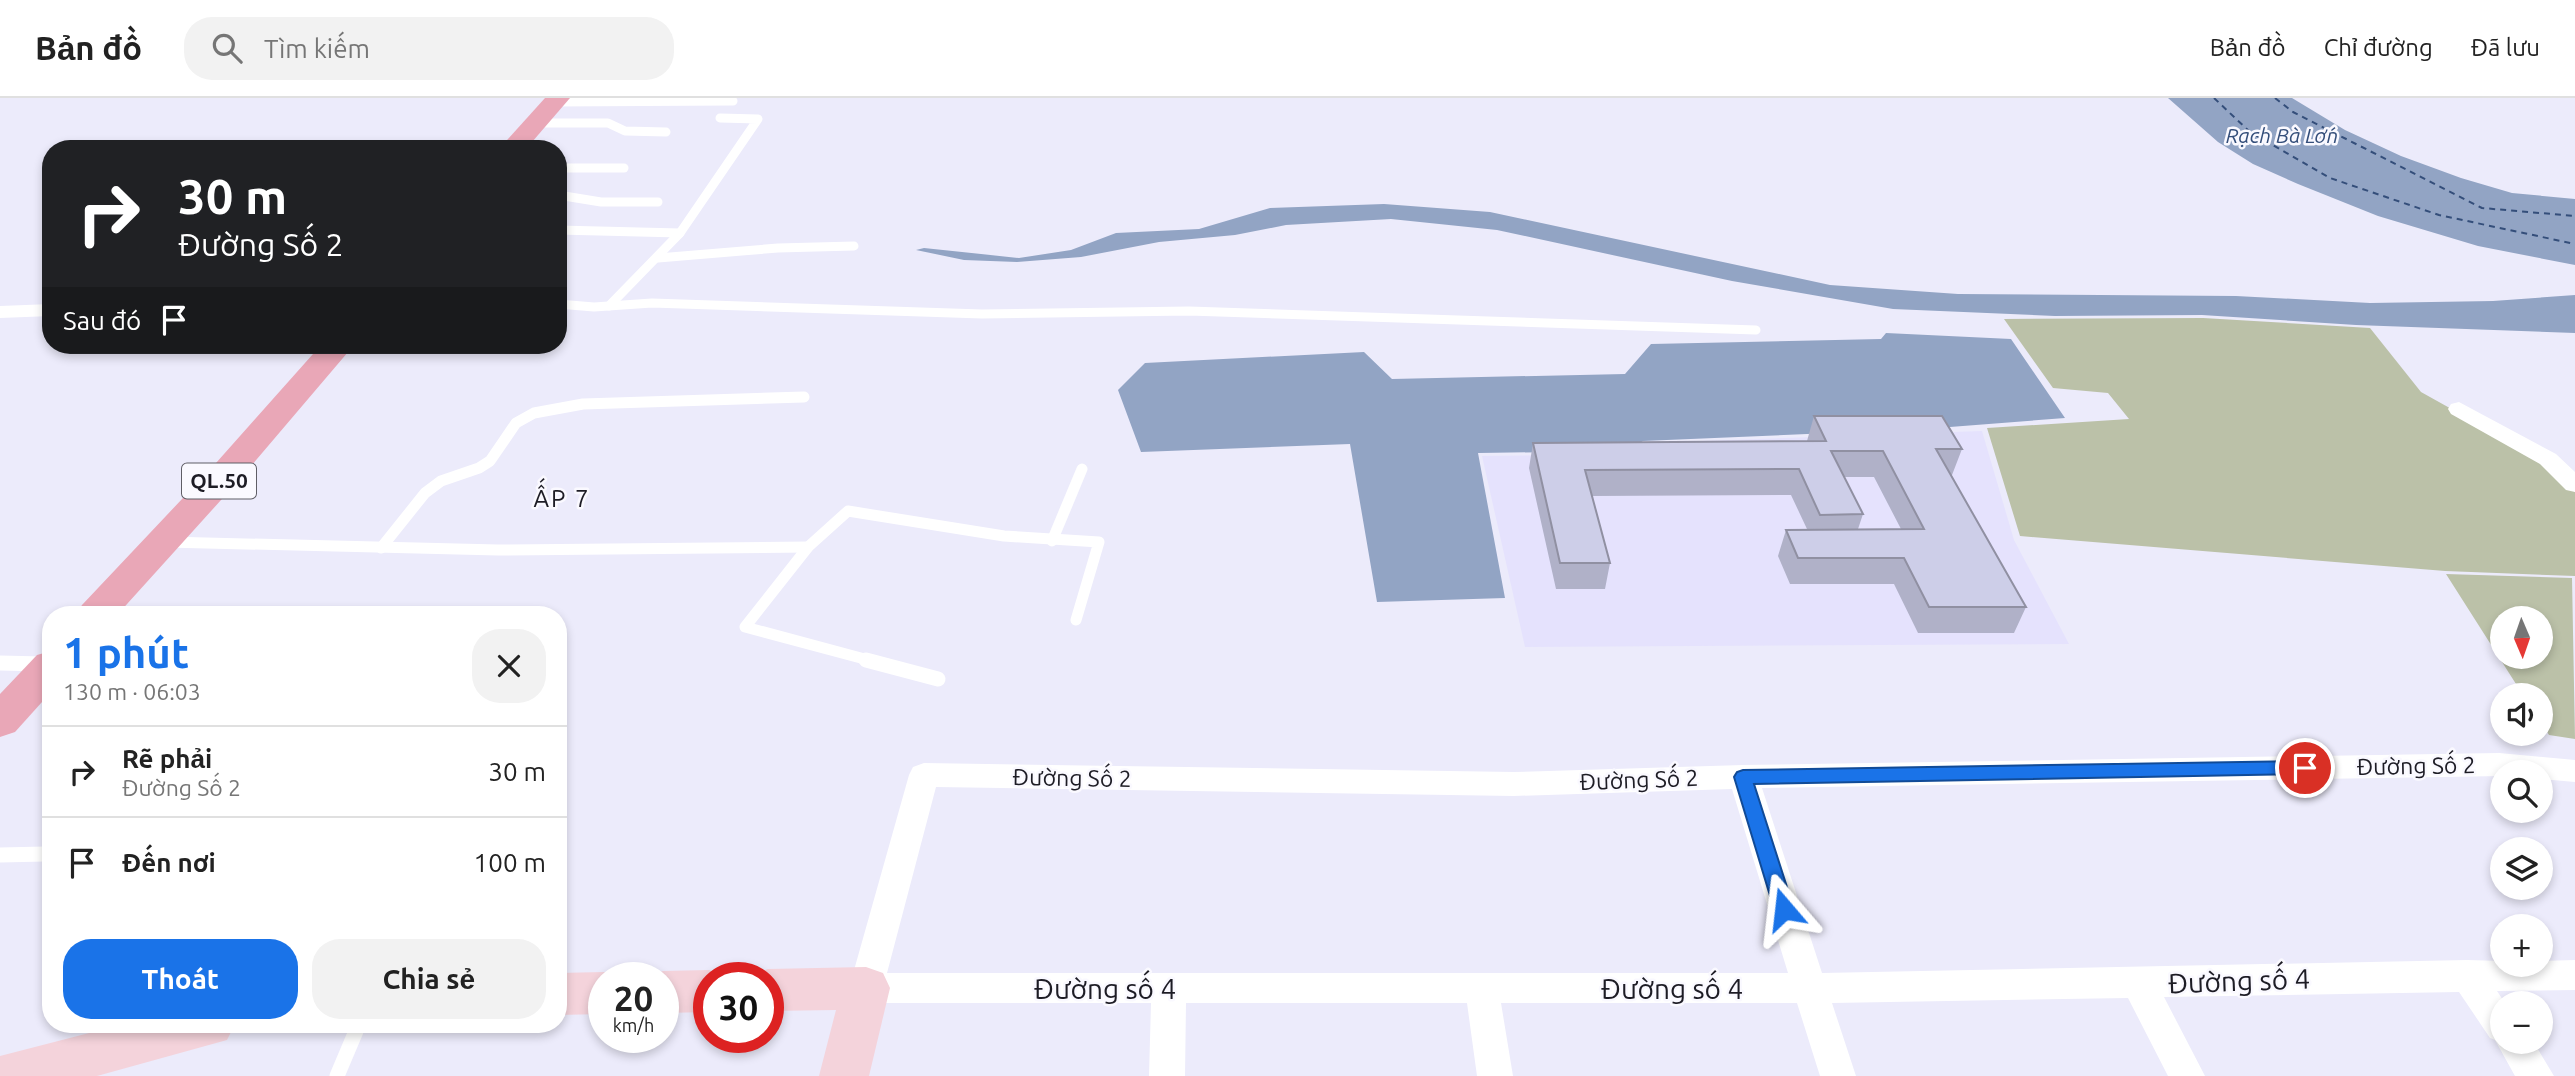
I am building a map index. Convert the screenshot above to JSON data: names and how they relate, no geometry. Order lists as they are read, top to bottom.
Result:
{
  "streets": {
    "main road": ["QL.50"],
    "street": ["Đường Số 2", "Đường số 4"]
  },
  "crossings": [
    ["Đường Số 2", "Đường số 4"]
  ],
  "districts": ["ẤP 7"],
  "water": ["Rạch Bà Lớn"],
  "north": "bottom",
  "page": {
    "header": "Bản đồ",
    "search": "Tìm kiếm",
    "nav": ["Bản đồ", "Chỉ đường", "Đã lưu"],
    "turn": ["30 m", "Đường Số 2"],
    "then": "Sau đó",
    "map_buttons": ["+", "−"],
    "heading": ["1 phút", "130 m · 06:03"],
    "list": [
      {
        "name": "Rẽ phải",
        "note": "Đường Số 2",
        "value": "30 m"
      },
      {
        "name": "Đến nơi",
        "value": "100 m"
      }
    ],
    "buttons": ["Thoát", "Chia sẻ"],
    "speed": "20 km/h",
    "limit": "30"
  }
}
